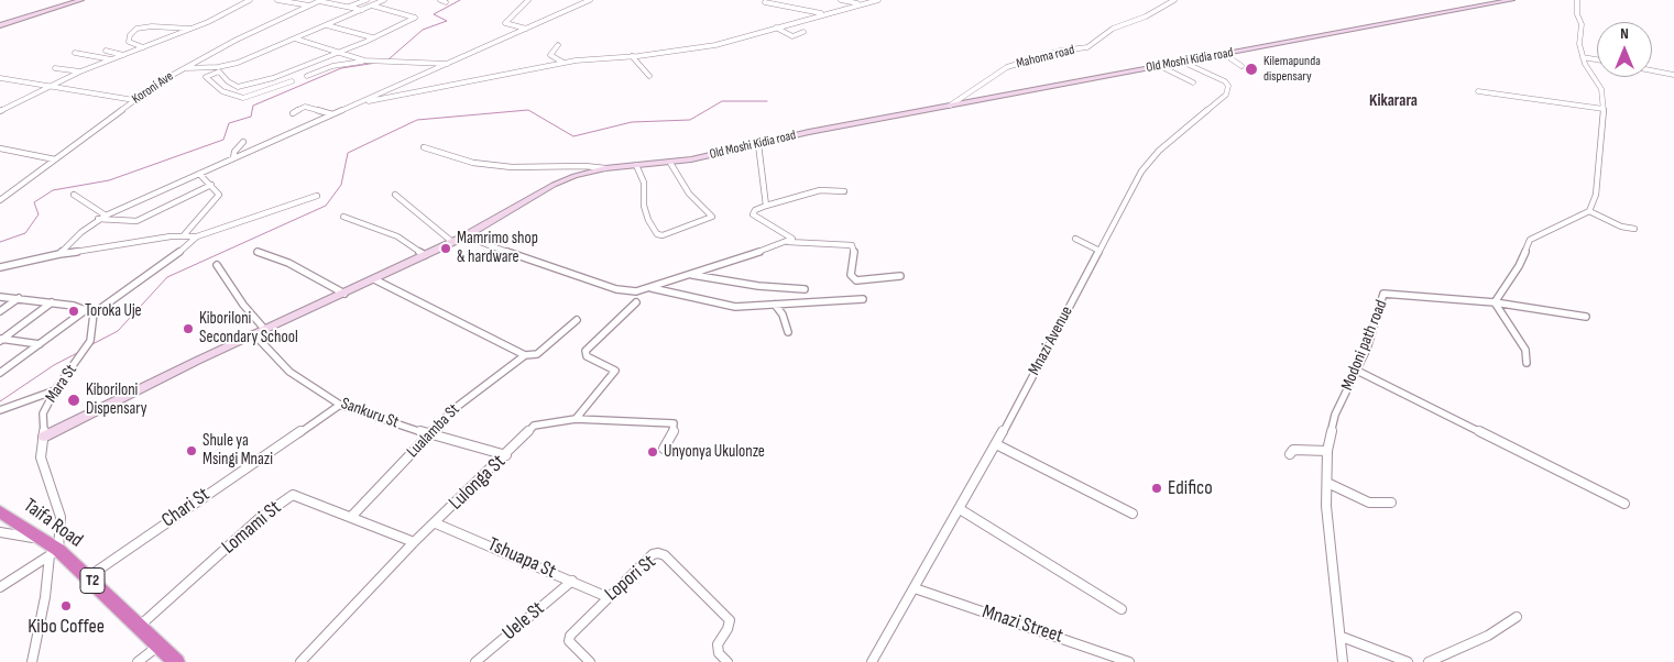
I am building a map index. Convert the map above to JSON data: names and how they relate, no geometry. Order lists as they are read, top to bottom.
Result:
{
  "streets": {
    "highway": ["Taifa Road", "T2"],
    "street": [
      "Mahoma road",
      "Old Moshi Kidia road",
      "Koroni Ave",
      "Mnazi Avenue",
      "Modoni path road",
      "Mara St",
      "Sankuru St",
      "Lualamba St",
      "Lulonga St",
      "Chari St",
      "Lomami St",
      "Tshuapa St",
      "Lopori St",
      "Uele St",
      "Mnazi Street"
    ]
  },
  "crossings": [
    ["Mahoma road", "Old Moshi Kidia road"],
    ["Old Moshi Kidia road", "Mnazi Avenue"],
    ["Old Moshi Kidia road", "Mara St"],
    ["Old Moshi Kidia road", "Sankuru St"],
    ["Mnazi Avenue", "Mnazi Street"],
    ["Mara St", "Taifa Road"],
    ["Sankuru St", "Lualamba St"],
    ["Sankuru St", "Lulonga St"],
    ["Sankuru St", "Chari St"],
    ["Lualamba St", "Lomami St"],
    ["Lulonga St", "Lomami St"],
    ["Lulonga St", "Tshuapa St"],
    ["Chari St", "Taifa Road"],
    ["Taifa Road", "Lomami St"],
    ["Tshuapa St", "Lopori St"],
    ["Tshuapa St", "Uele St"]
  ],
  "districts": ["Kikarara"],
  "places": [
    "Kilemapunda dispensary",
    "Mamrimo shop & hardware",
    "Toroka Uje",
    "Kiboriloni Secondary School",
    "Kiboriloni Dispensary",
    "Shule ya Msingi Mnazi",
    "Unyonya Ukulonze",
    "Edifico",
    "Kibo Coffee"
  ],
  "north": "top"
}
